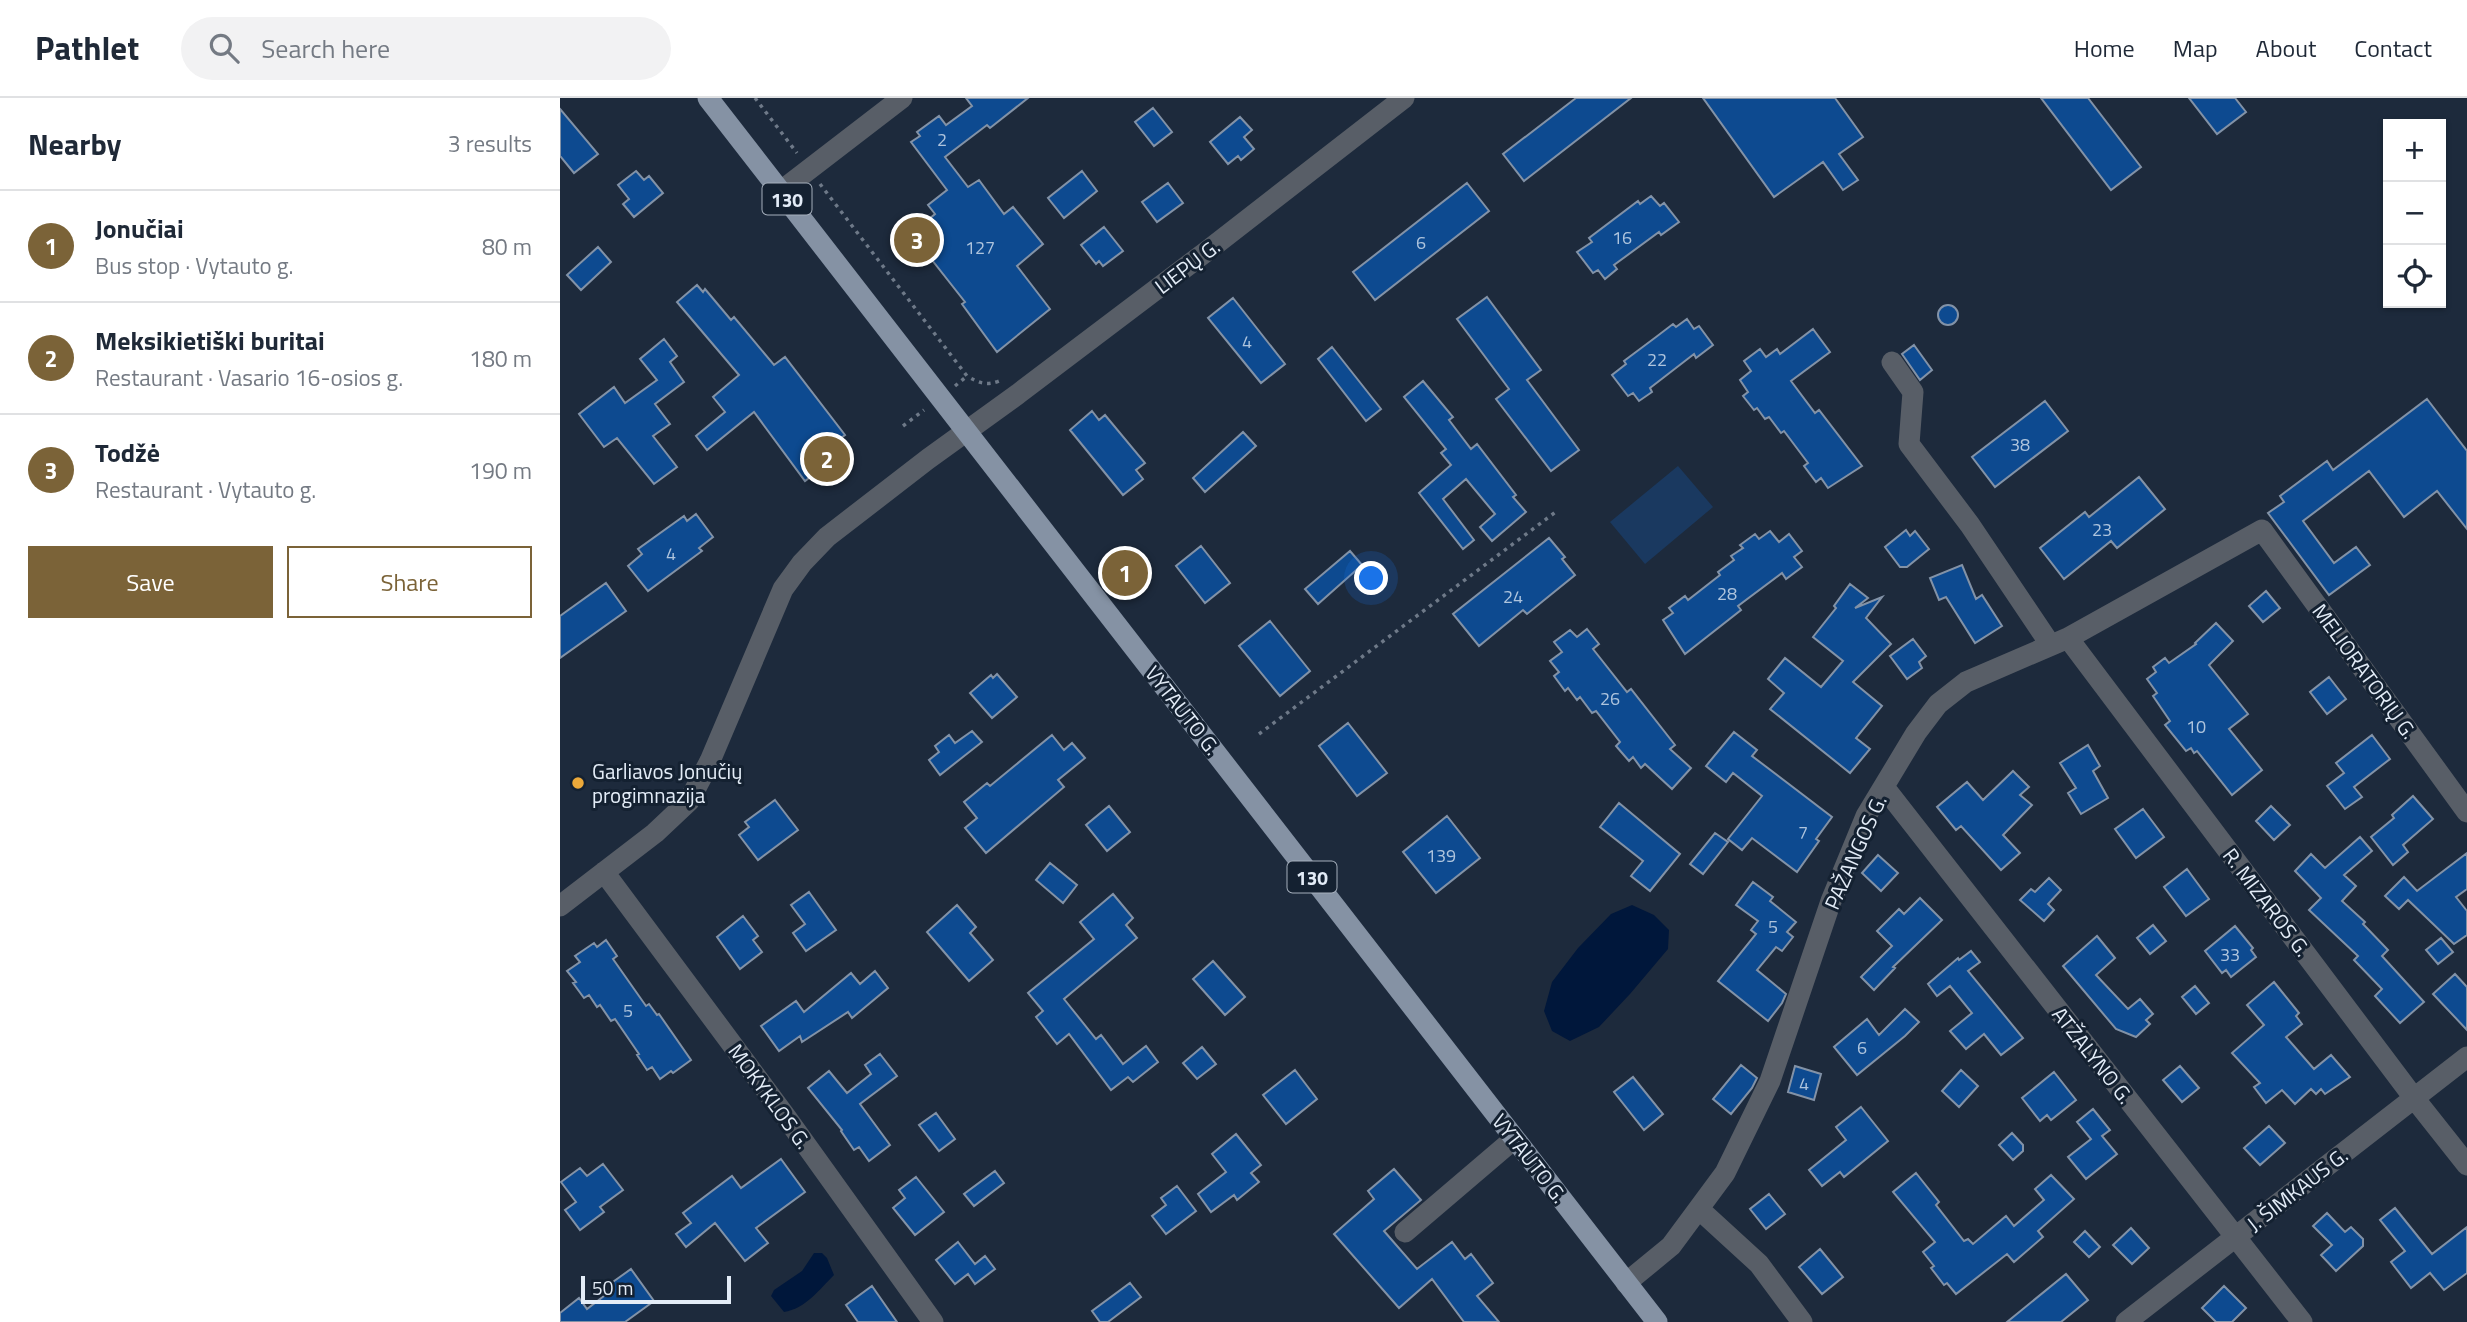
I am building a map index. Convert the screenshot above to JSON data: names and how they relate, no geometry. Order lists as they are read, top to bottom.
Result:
{
  "streets": {
    "main road": ["130", "VYTAUTO G."],
    "street": [
      "LIEPŲ G.",
      "MELIORATORIŲ G.",
      "PAŽANGOS G.",
      "R. MIZAROS G.",
      "ATŽALYNO G.",
      "MOKYKLOS G.",
      "J. ŠIMKAUS G."
    ]
  },
  "crossings": [
    ["LIEPŲ G.", "VYTAUTO G."],
    ["LIEPŲ G.", "MOKYKLOS G."],
    ["MELIORATORIŲ G.", "PAŽANGOS G."],
    ["VYTAUTO G.", "PAŽANGOS G."],
    ["PAŽANGOS G.", "R. MIZAROS G."],
    ["PAŽANGOS G.", "ATŽALYNO G."],
    ["R. MIZAROS G.", "J. ŠIMKAUS G."],
    ["ATŽALYNO G.", "J. ŠIMKAUS G."]
  ],
  "places": ["Garliavos Jonučių progimnazija"],
  "house_numbers": [
    "2",
    "16",
    "6",
    "127",
    "4",
    "22",
    "38",
    "23",
    "4",
    "28",
    "24",
    "26",
    "10",
    "7",
    "139",
    "5",
    "33",
    "5",
    "6",
    "4"
  ],
  "scale_bar": "50 m",
  "page": {
    "header": "Pathlet",
    "search": "Search here",
    "nav": [
      "Home",
      "Map",
      "About",
      "Contact"
    ],
    "heading": ["Nearby", "3 results"],
    "map_buttons": ["+", "−"],
    "list": [
      {
        "mark": "1",
        "name": "Jonučiai",
        "note": "Bus stop · Vytauto g.",
        "value": "80 m"
      },
      {
        "mark": "2",
        "name": "Meksikietiški buritai",
        "note": "Restaurant · Vasario 16-osios g.",
        "value": "180 m"
      },
      {
        "mark": "3",
        "name": "Todžė",
        "note": "Restaurant · Vytauto g.",
        "value": "190 m"
      }
    ],
    "pins": ["3", "2", "1"],
    "buttons": ["Save", "Share"],
    "scale": "50 m"
  }
}
